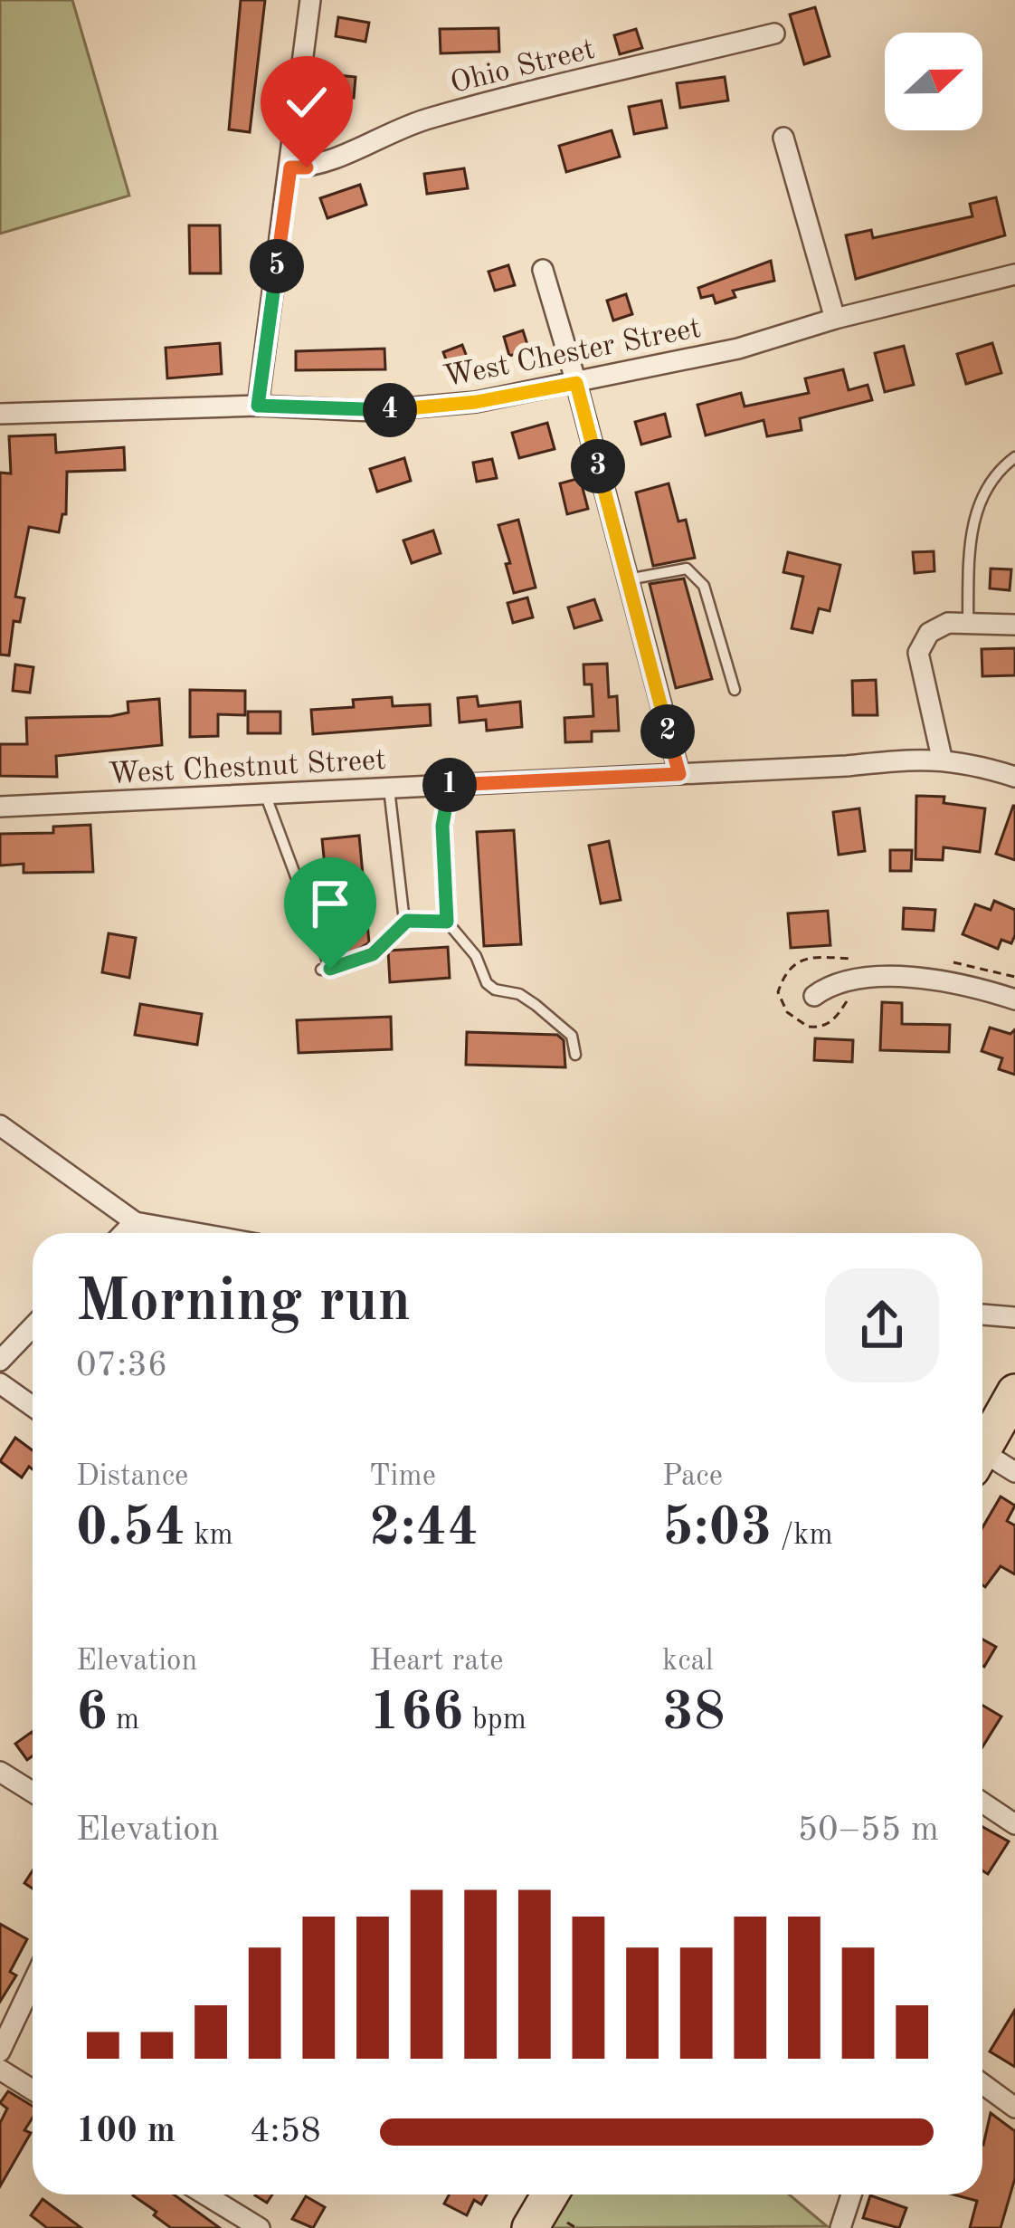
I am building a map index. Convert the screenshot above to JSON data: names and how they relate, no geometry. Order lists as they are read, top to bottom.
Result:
{
  "streets": {
    "street": ["Ohio Street", "West Chester Street", "West Chestnut Street"]
  },
  "north": "right",
  "page": {
    "pins": [
      "5",
      "4",
      "3",
      "2",
      "1"
    ],
    "heading": ["Morning run", "07:36"],
    "stats": [
      ["Distance", "0.54 km"],
      ["Time", "2:44"],
      ["Pace", "5:03 /km"],
      ["Elevation", "6 m"],
      ["Heart rate", "166 bpm"],
      ["kcal", "38"]
    ],
    "chart": ["Elevation", "50–55 m"],
    "list": [
      {
        "name": "100 m",
        "note": "4:58"
      }
    ]
  }
}
